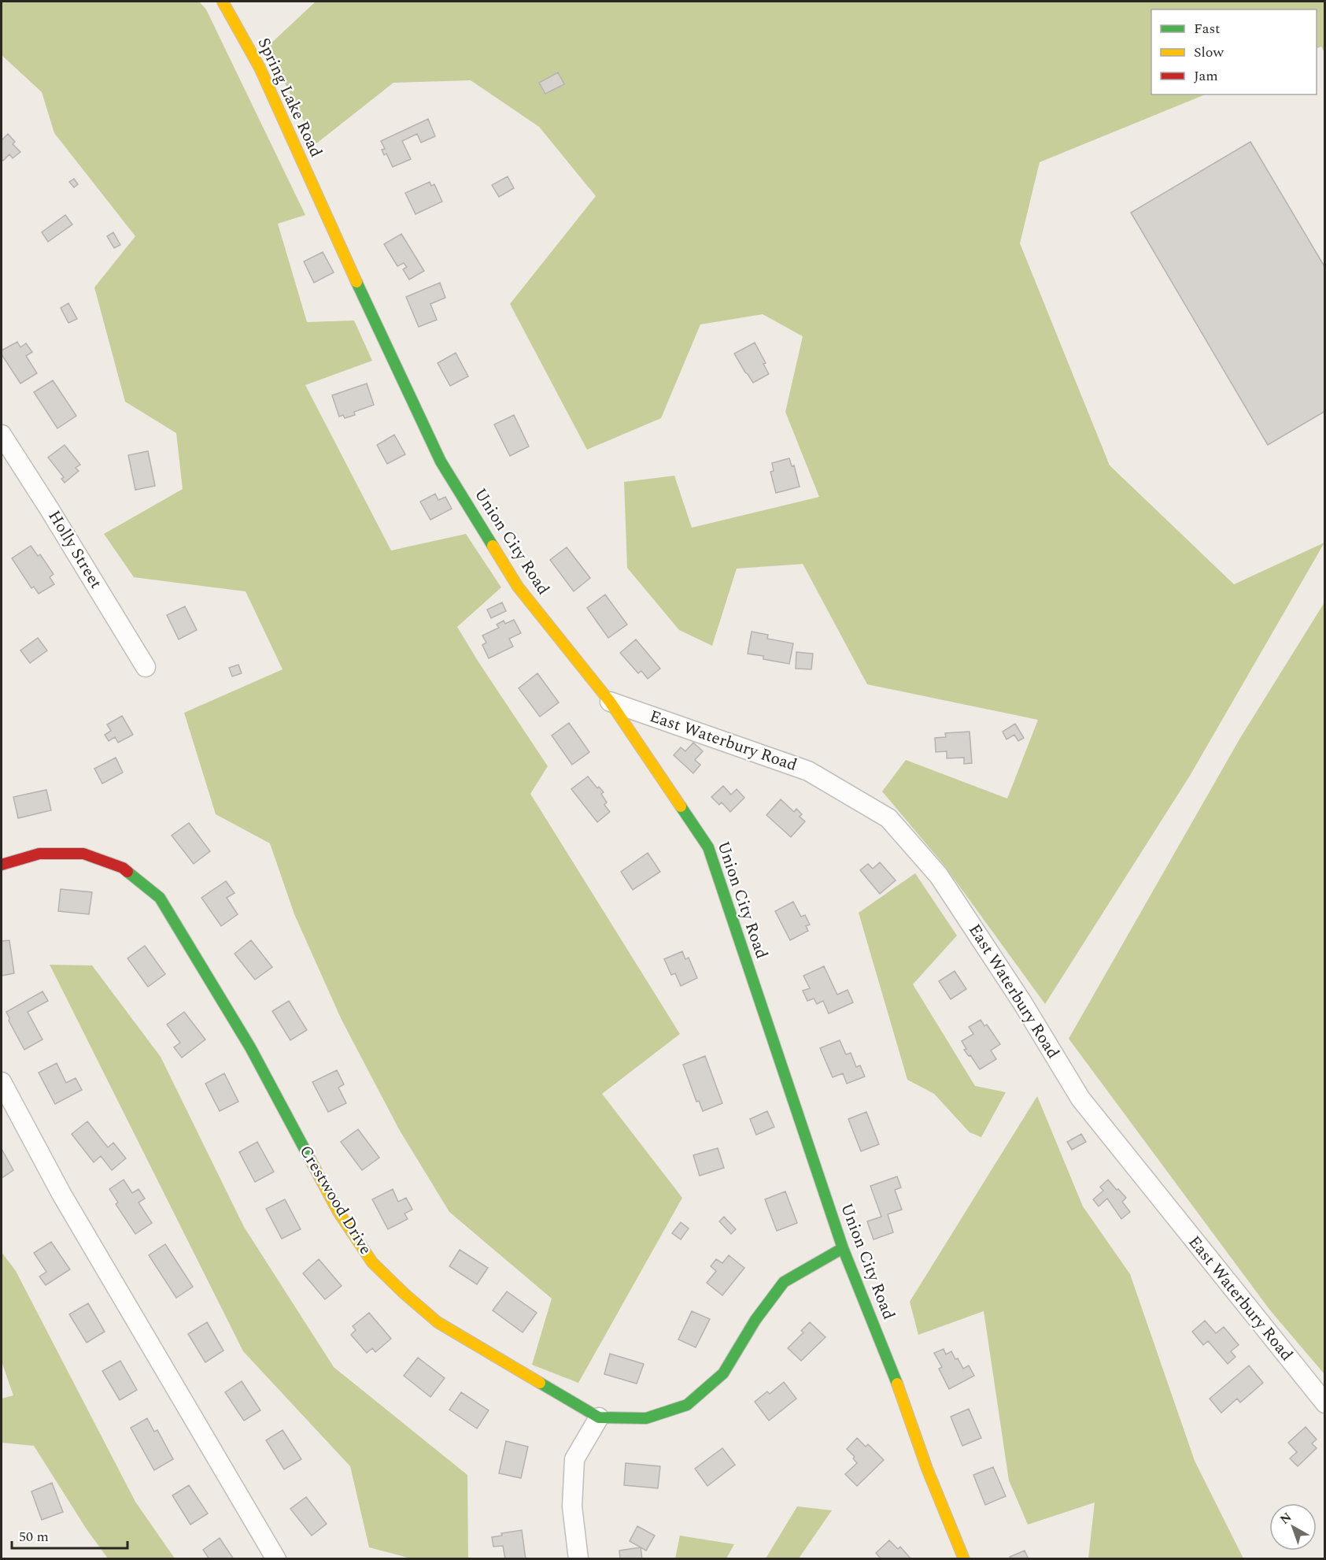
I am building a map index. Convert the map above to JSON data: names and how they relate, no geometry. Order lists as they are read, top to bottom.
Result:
{
  "streets": {
    "main road": ["Spring Lake Road", "Union City Road", "Crestwood Drive"],
    "street": ["Holly Street", "East Waterbury Road"]
  },
  "crossings": [
    ["Spring Lake Road", "Union City Road"],
    ["Union City Road", "East Waterbury Road"],
    ["Union City Road", "Crestwood Drive"]
  ],
  "legend": ["Fast", "Slow", "Jam"],
  "scale_bar": "50 m",
  "north": "top left"
}
